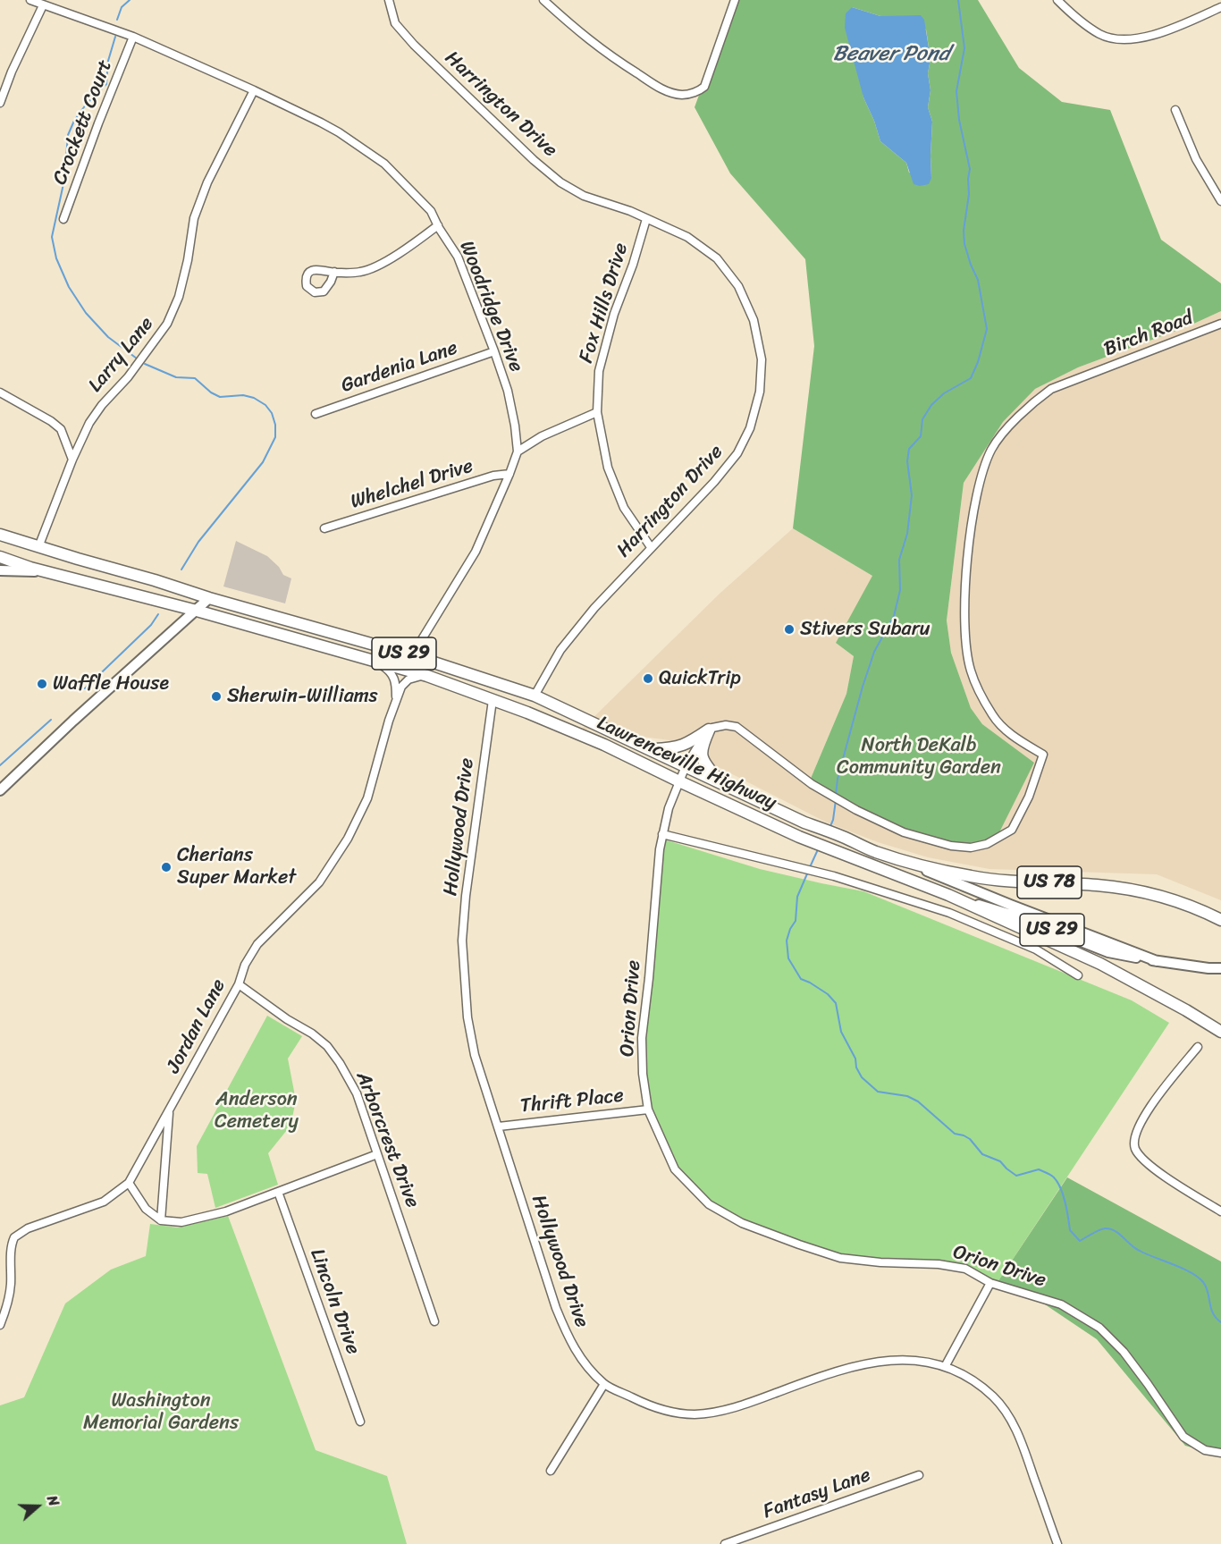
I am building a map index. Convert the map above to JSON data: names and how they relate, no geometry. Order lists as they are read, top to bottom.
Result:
{
  "streets": {
    "highway": ["US 29", "Lawrenceville Highway", "US 78"],
    "street": [
      "Harrington Drive",
      "Crockett Court",
      "Fox Hills Drive",
      "Woodridge Drive",
      "Birch Road",
      "Larry Lane",
      "Gardenia Lane",
      "Whelchel Drive",
      "Hollywood Drive",
      "Orion Drive",
      "Jordan Lane",
      "Thrift Place",
      "Arborcrest Drive",
      "Lincoln Drive",
      "Fantasy Lane"
    ]
  },
  "crossings": [
    ["Harrington Drive", "Fox Hills Drive"],
    ["Harrington Drive", "Lawrenceville Highway"],
    ["Crockett Court", "Woodridge Drive"],
    ["Woodridge Drive", "Larry Lane"],
    ["Woodridge Drive", "Gardenia Lane"],
    ["Woodridge Drive", "Whelchel Drive"],
    ["Woodridge Drive", "Lawrenceville Highway"],
    ["Birch Road", "Orion Drive"],
    ["Larry Lane", "US 29"],
    ["US 29", "Lawrenceville Highway"],
    ["Lawrenceville Highway", "Hollywood Drive"],
    ["Lawrenceville Highway", "US 78"],
    ["Lawrenceville Highway", "Orion Drive"],
    ["Lawrenceville Highway", "Jordan Lane"],
    ["Hollywood Drive", "Thrift Place"],
    ["Orion Drive", "Thrift Place"],
    ["Jordan Lane", "Arborcrest Drive"]
  ],
  "water": ["Beaver Pond"],
  "parks": ["North DeKalb Community Garden", "Anderson Cemetery", "Washington Memorial Gardens"],
  "places": [
    "Stivers Subaru",
    "QuickTrip",
    "Waffle House",
    "Sherwin-Williams",
    "Cherians Super Market"
  ],
  "north": "right"
}
